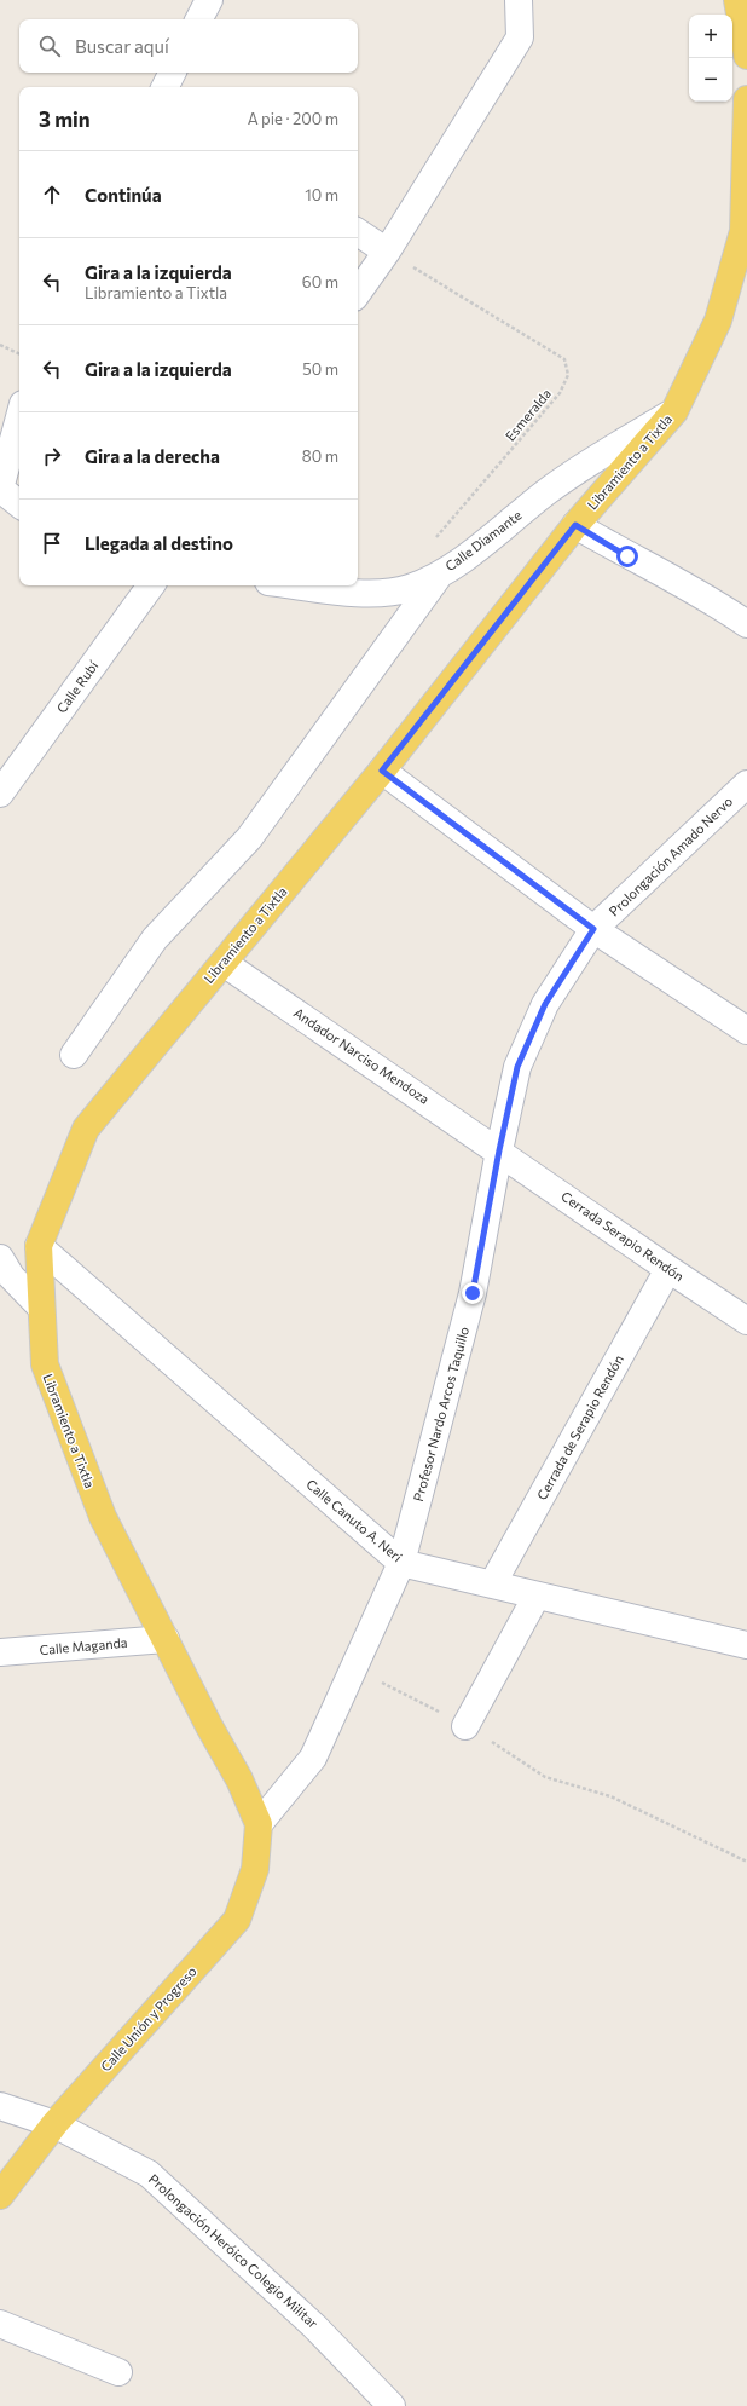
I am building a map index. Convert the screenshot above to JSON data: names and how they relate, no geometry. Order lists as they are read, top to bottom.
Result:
{
  "streets": {
    "main road": ["Libramiento a Tixtla", "Calle Unión y Progreso"],
    "street": [
      "Calle Diamante",
      "Calle Rubí",
      "Prolongación Amado Nervo",
      "Andador Narciso Mendoza",
      "Cerrada Serapio Rendón",
      "Profesor Nardo Arcos Taquillo",
      "Cerrada de Serapio Rendón",
      "Calle Canuto A. Neri",
      "Calle Maganda",
      "Prolongación Heróico Colegio Militar"
    ],
    "path": ["Esmeralda"]
  },
  "crossings": [
    ["Libramiento a Tixtla", "Calle Diamante"],
    ["Libramiento a Tixtla", "Andador Narciso Mendoza"],
    ["Libramiento a Tixtla", "Profesor Nardo Arcos Taquillo"],
    ["Libramiento a Tixtla", "Calle Canuto A. Neri"],
    ["Libramiento a Tixtla", "Calle Maganda"],
    ["Libramiento a Tixtla", "Calle Unión y Progreso"],
    ["Prolongación Amado Nervo", "Profesor Nardo Arcos Taquillo"],
    ["Andador Narciso Mendoza", "Cerrada Serapio Rendón"],
    ["Andador Narciso Mendoza", "Profesor Nardo Arcos Taquillo"],
    ["Cerrada Serapio Rendón", "Profesor Nardo Arcos Taquillo"],
    ["Cerrada Serapio Rendón", "Cerrada de Serapio Rendón"],
    ["Profesor Nardo Arcos Taquillo", "Calle Canuto A. Neri"],
    ["Profesor Nardo Arcos Taquillo", "Calle Unión y Progreso"],
    ["Cerrada de Serapio Rendón", "Calle Canuto A. Neri"],
    ["Calle Unión y Progreso", "Prolongación Heróico Colegio Militar"]
  ],
  "page": {
    "map_buttons": ["+", "−"],
    "search": "Buscar aquí",
    "heading": ["3 min", "A pie · 200 m"],
    "list": [
      ["Continúa", "10 m"],
      ["Gira a la izquierda", "Libramiento a Tixtla", "60 m"],
      ["Gira a la izquierda", "50 m"],
      ["Gira a la derecha", "80 m"],
      "Llegada al destino"
    ]
  }
}
